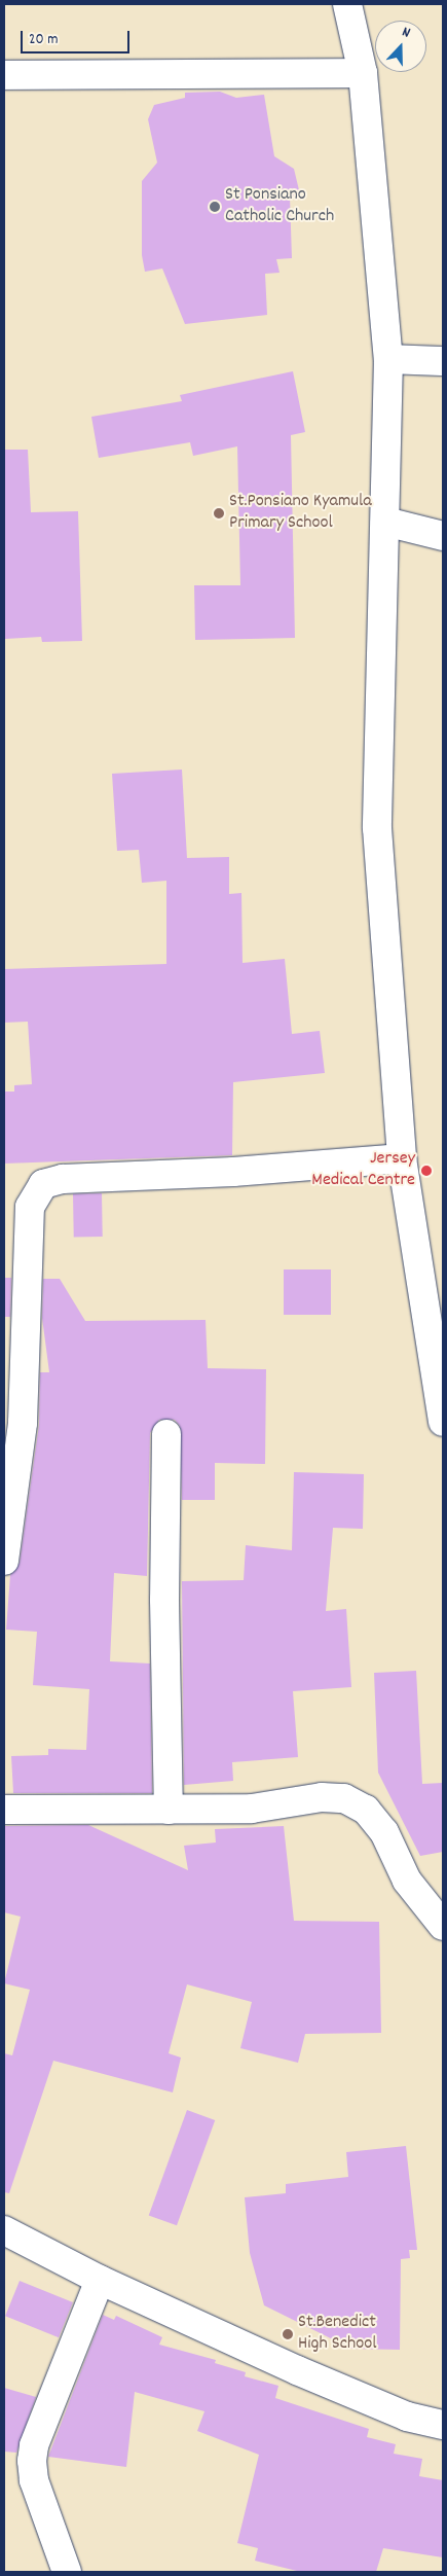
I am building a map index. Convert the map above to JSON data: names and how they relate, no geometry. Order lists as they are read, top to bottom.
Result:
{
  "places": [
    "St Ponsiano Catholic Church",
    "St.Ponsiano Kyamula Primary School",
    "Jersey Medical Centre",
    "St.Benedict High School"
  ],
  "scale_bar": "20 m",
  "north": "top"
}
